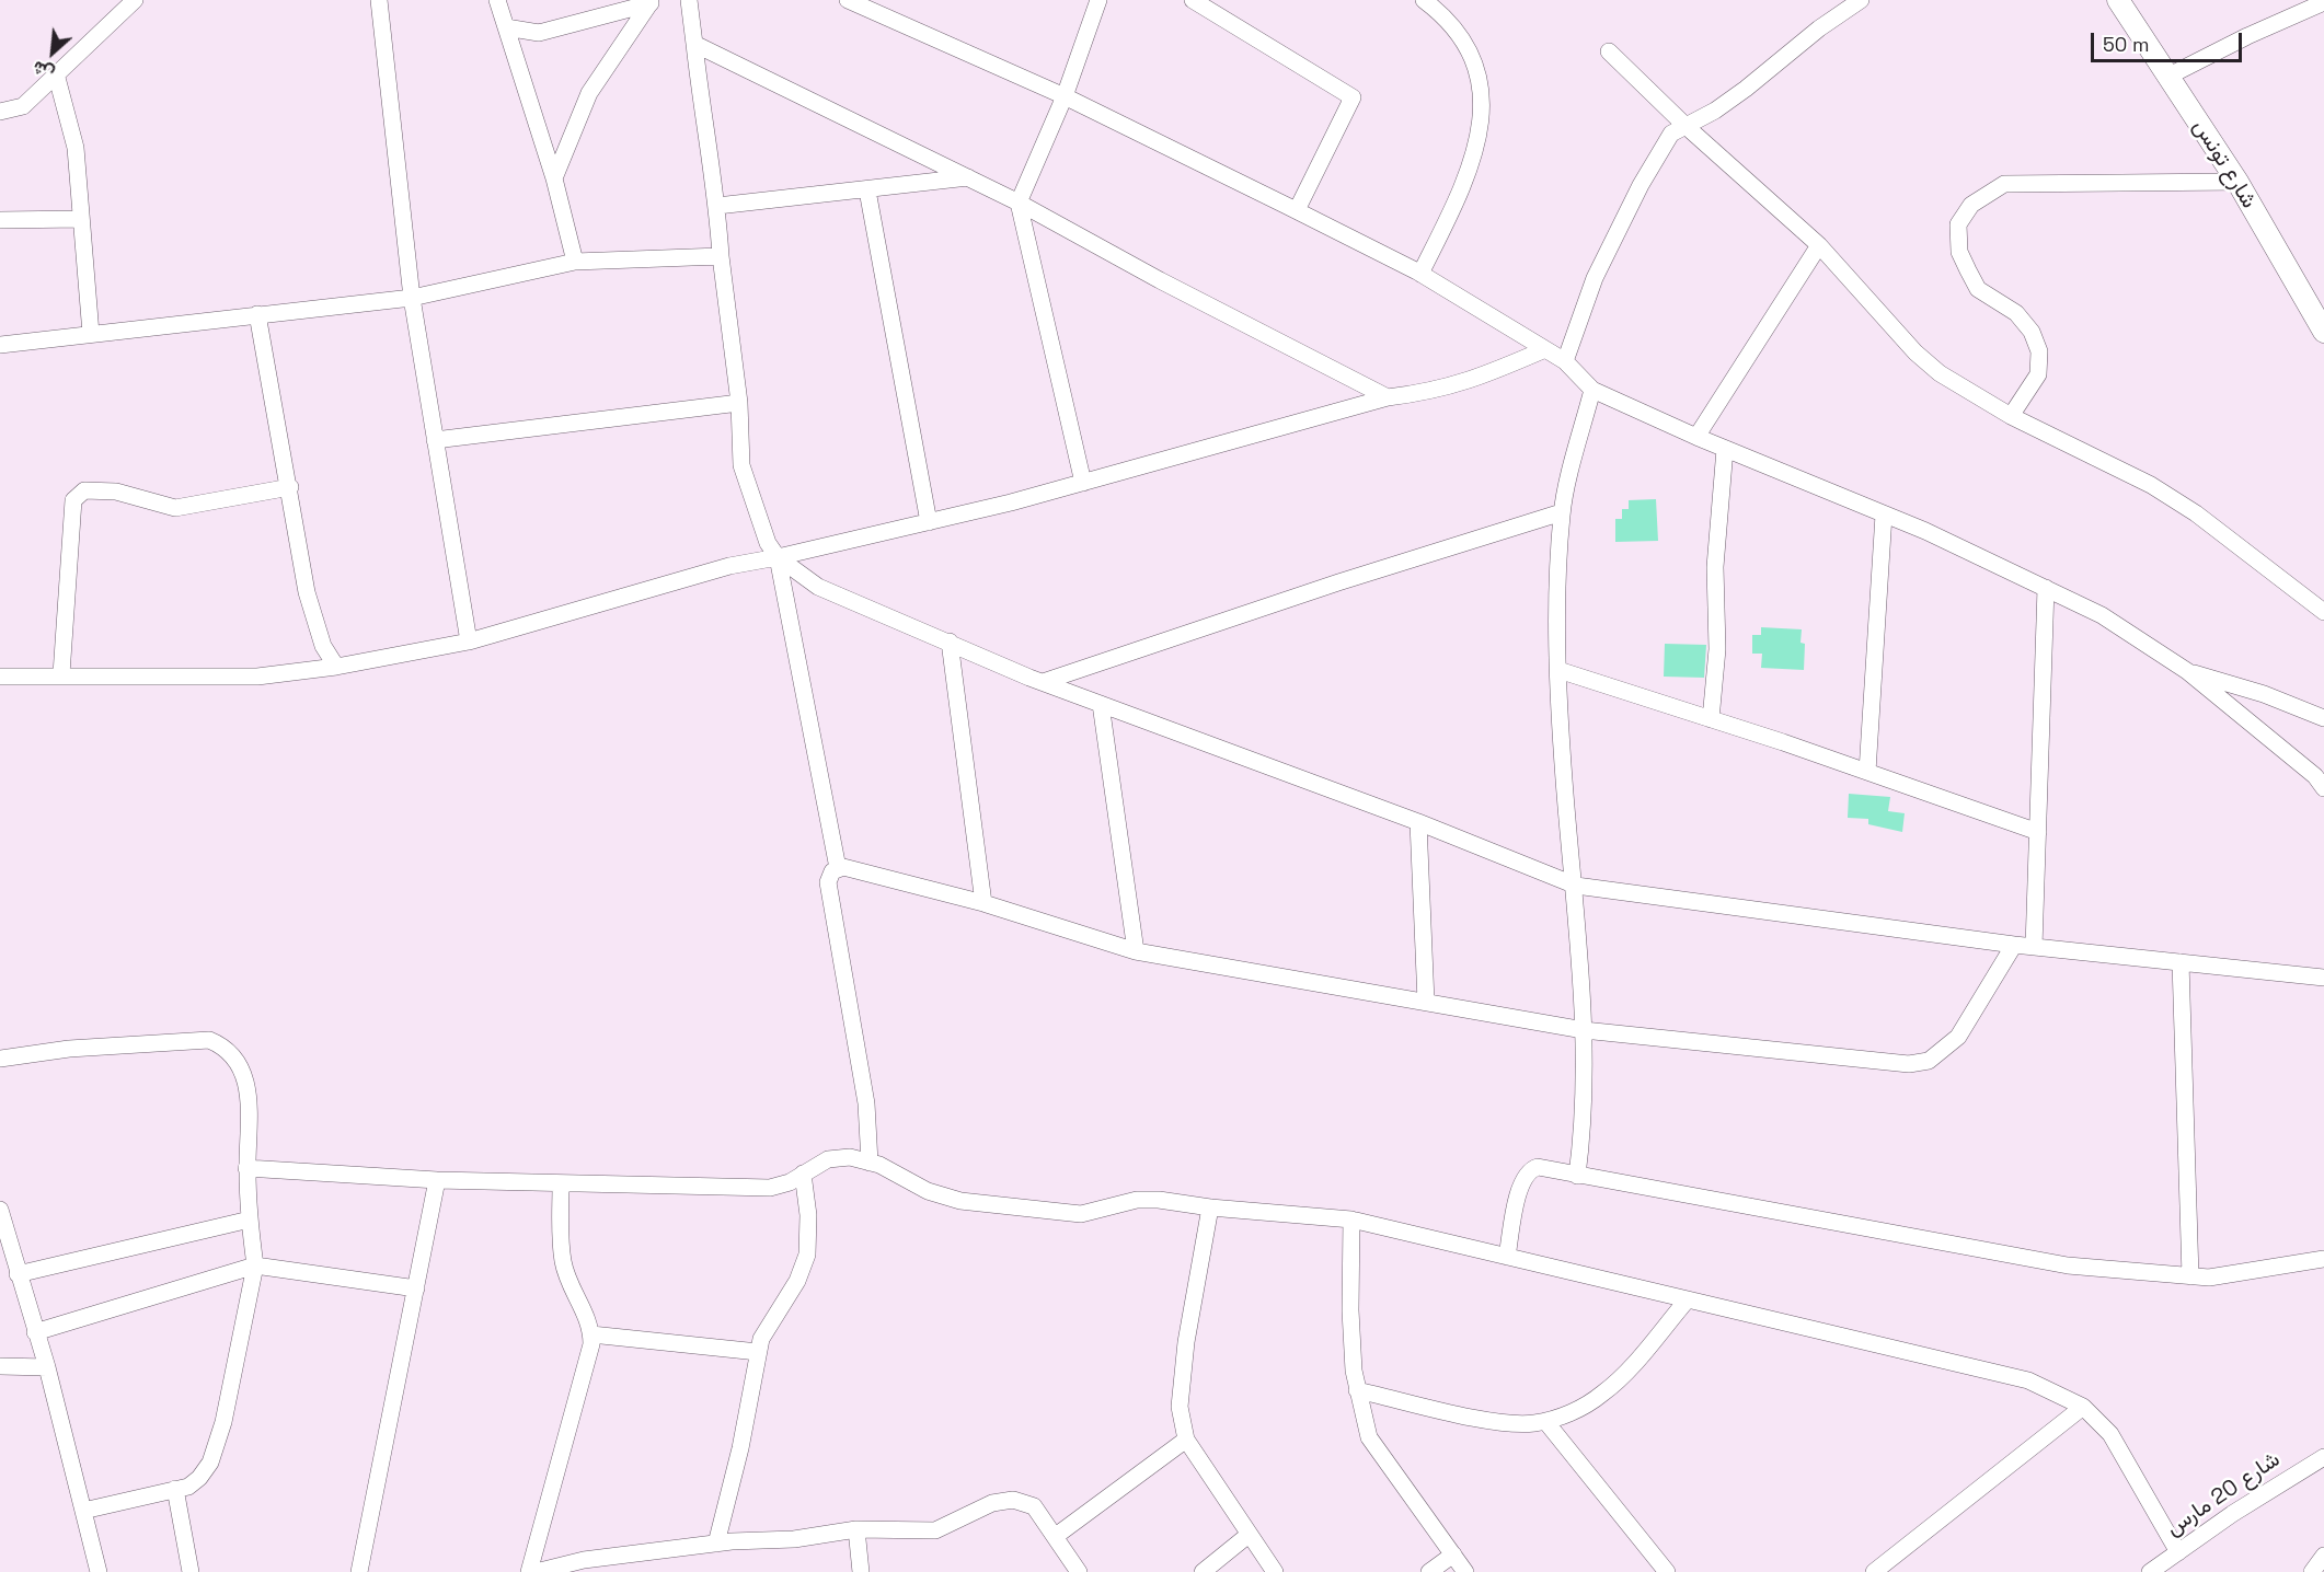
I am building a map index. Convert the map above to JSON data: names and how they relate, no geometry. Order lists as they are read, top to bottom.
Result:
{
  "streets": {
    "street": ["شارع تونس", "شارع 20 مارس"]
  },
  "scale_bar": "50 m",
  "north": "bottom left"
}
